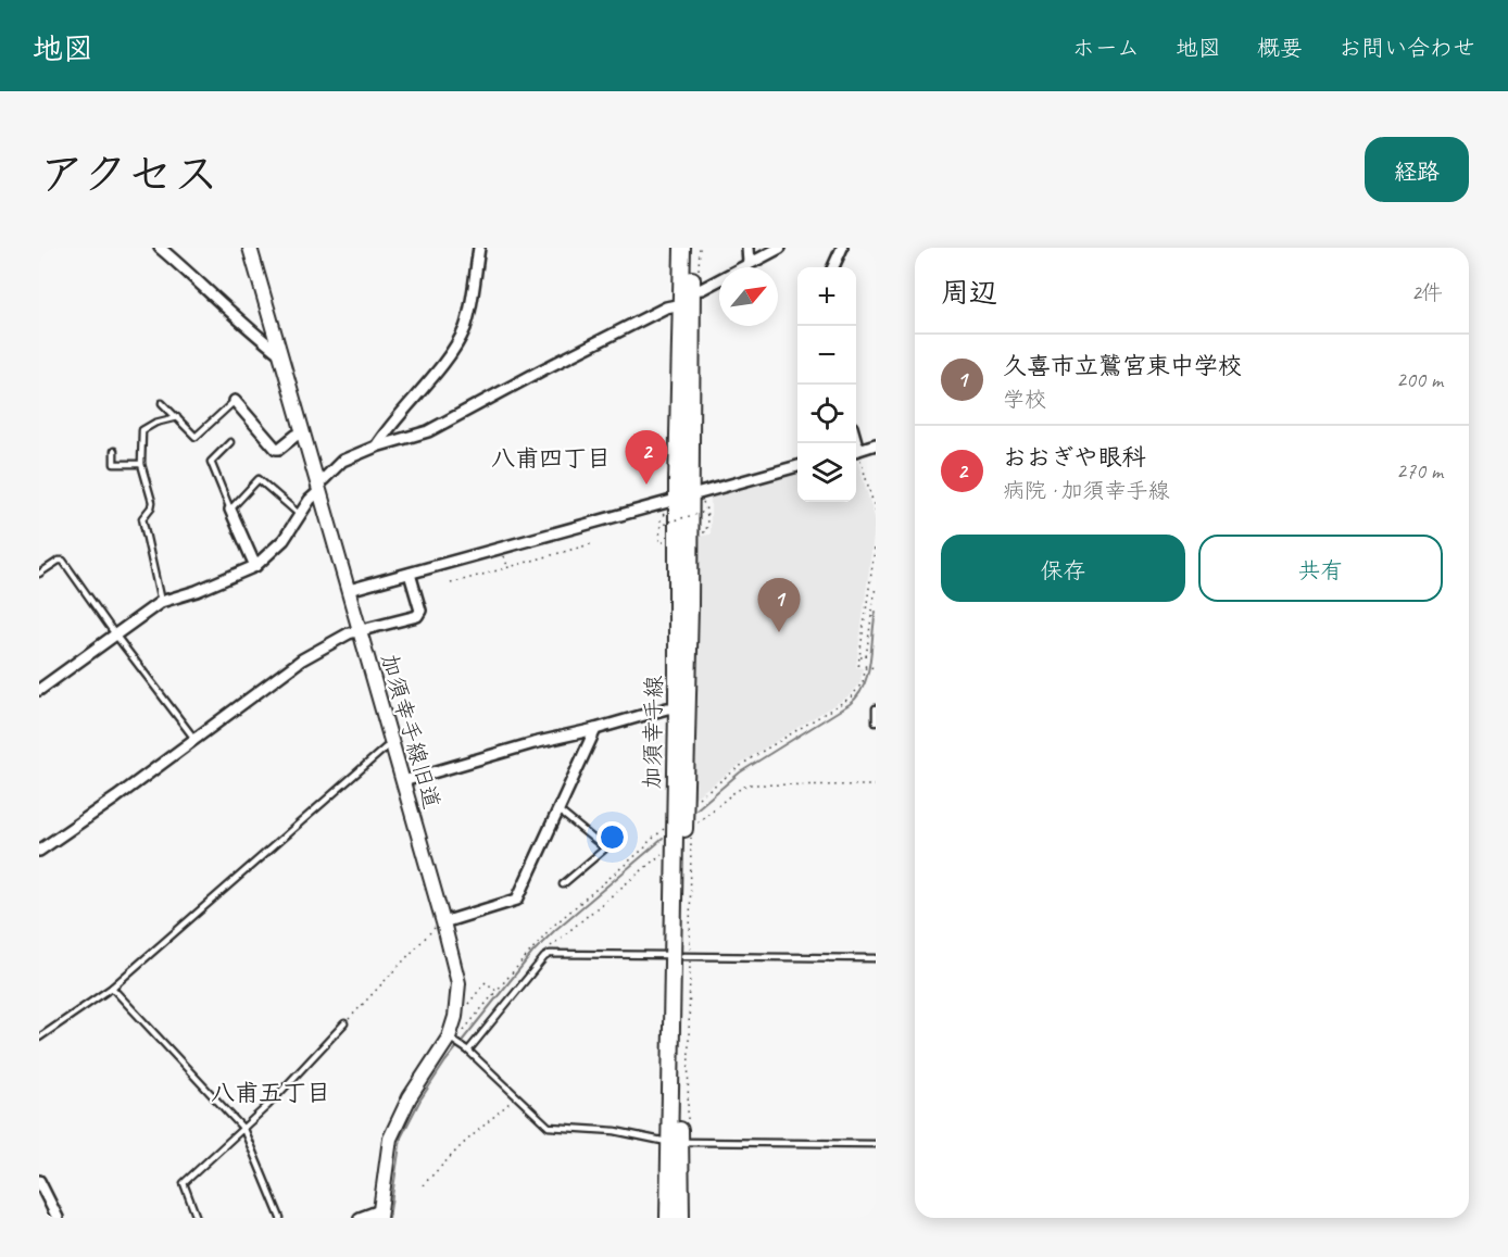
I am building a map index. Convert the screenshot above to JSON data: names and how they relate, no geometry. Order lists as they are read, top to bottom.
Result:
{
  "streets": {
    "main road": ["加須幸手線"],
    "street": ["加須幸手線旧道"]
  },
  "districts": ["八甫四丁目", "八甫五丁目"],
  "north": "top right",
  "page": {
    "header": "地図",
    "nav": [
      "ホーム",
      "地図",
      "概要",
      "お問い合わせ"
    ],
    "title": "アクセス",
    "buttons": [
      "経路",
      ["保存", "共有"]
    ],
    "heading": ["周辺", "2件"],
    "map_buttons": ["+", "−"],
    "list": [
      {
        "mark": "1",
        "name": "久喜市立鷲宮東中学校",
        "note": "学校",
        "value": "200 m"
      },
      {
        "mark": "2",
        "name": "おおぎや眼科",
        "note": "病院 · 加須幸手線",
        "value": "270 m"
      }
    ],
    "pins": ["2", "1"]
  }
}
